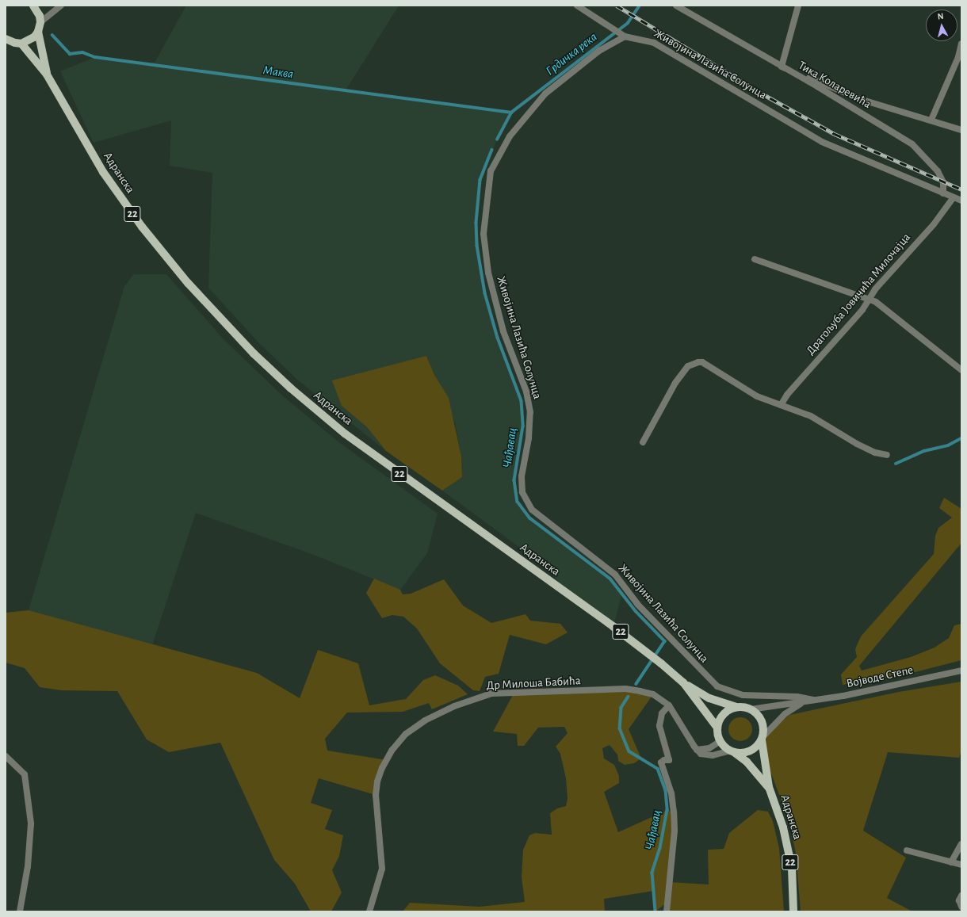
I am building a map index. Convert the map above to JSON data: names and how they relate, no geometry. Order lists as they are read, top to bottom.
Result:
{
  "streets": {
    "main road": ["Адранска", "22"],
    "street": [
      "Живојина Лазића Солунца",
      "Тика Коларевића",
      "Драгољуба Јовичића Милочајца",
      "Војводе Степе",
      "Др Милоша Бабића"
    ]
  },
  "crossings": [
    ["Живојина Лазића Солунца", "Тика Коларевића"],
    ["Живојина Лазића Солунца", "Војводе Степе"],
    ["Адранска", "22"],
    ["Адранска", "Војводе Степе"],
    ["22", "Војводе Степе"]
  ],
  "water": ["Грдичка река", "Маква", "Чађавац"],
  "north": "top"
}
